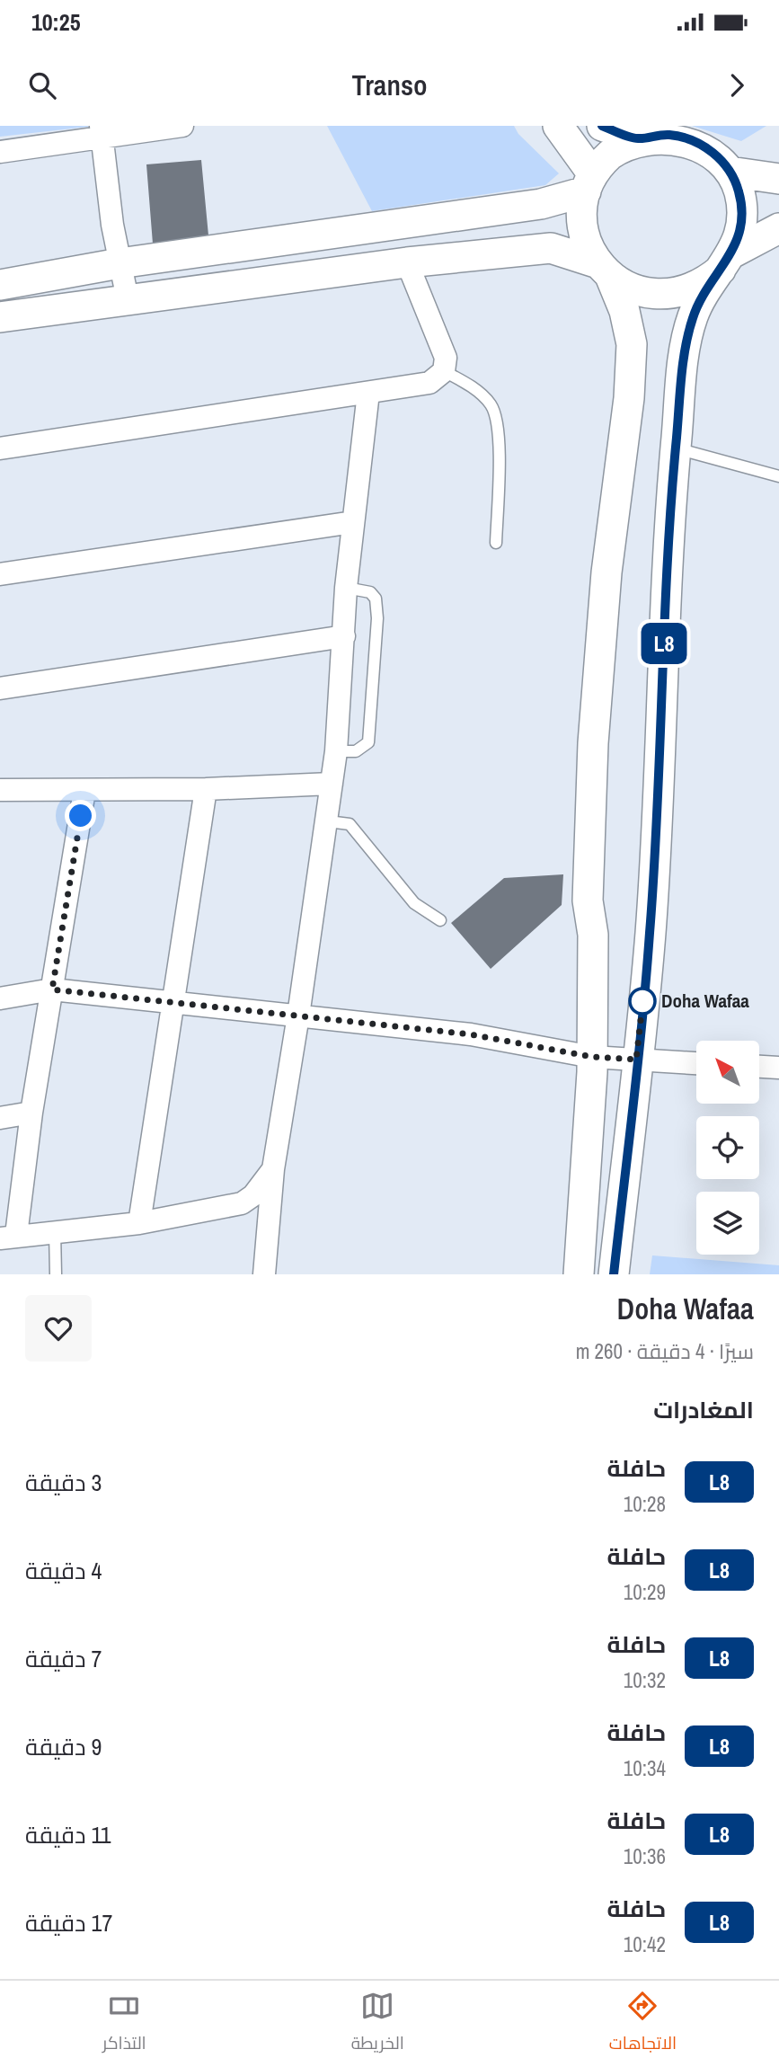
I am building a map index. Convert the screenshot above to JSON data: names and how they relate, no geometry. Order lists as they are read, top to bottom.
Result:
{
  "places": ["Doha Wafaa"],
  "lines": ["bus line L8"],
  "north": "top left",
  "page": {
    "status": "10:25",
    "header": "Transo",
    "on_map": "L8",
    "heading": [
      ["Doha Wafaa", "سيرًا · 4 دقيقة · 260 m"],
      "المغادرات"
    ],
    "list": [
      {
        "mark": "L8",
        "name": "حافلة",
        "note": "10:28",
        "value": "3 دقيقة"
      },
      {
        "mark": "L8",
        "name": "حافلة",
        "note": "10:29",
        "value": "4 دقيقة"
      },
      {
        "mark": "L8",
        "name": "حافلة",
        "note": "10:32",
        "value": "7 دقيقة"
      },
      {
        "mark": "L8",
        "name": "حافلة",
        "note": "10:34",
        "value": "9 دقيقة"
      },
      {
        "mark": "L8",
        "name": "حافلة",
        "note": "10:36",
        "value": "11 دقيقة"
      },
      {
        "mark": "L8",
        "name": "حافلة",
        "note": "10:42",
        "value": "17 دقيقة"
      }
    ],
    "tabs": ["الاتجاهات", "الخريطة", "التذاكر"]
  }
}
